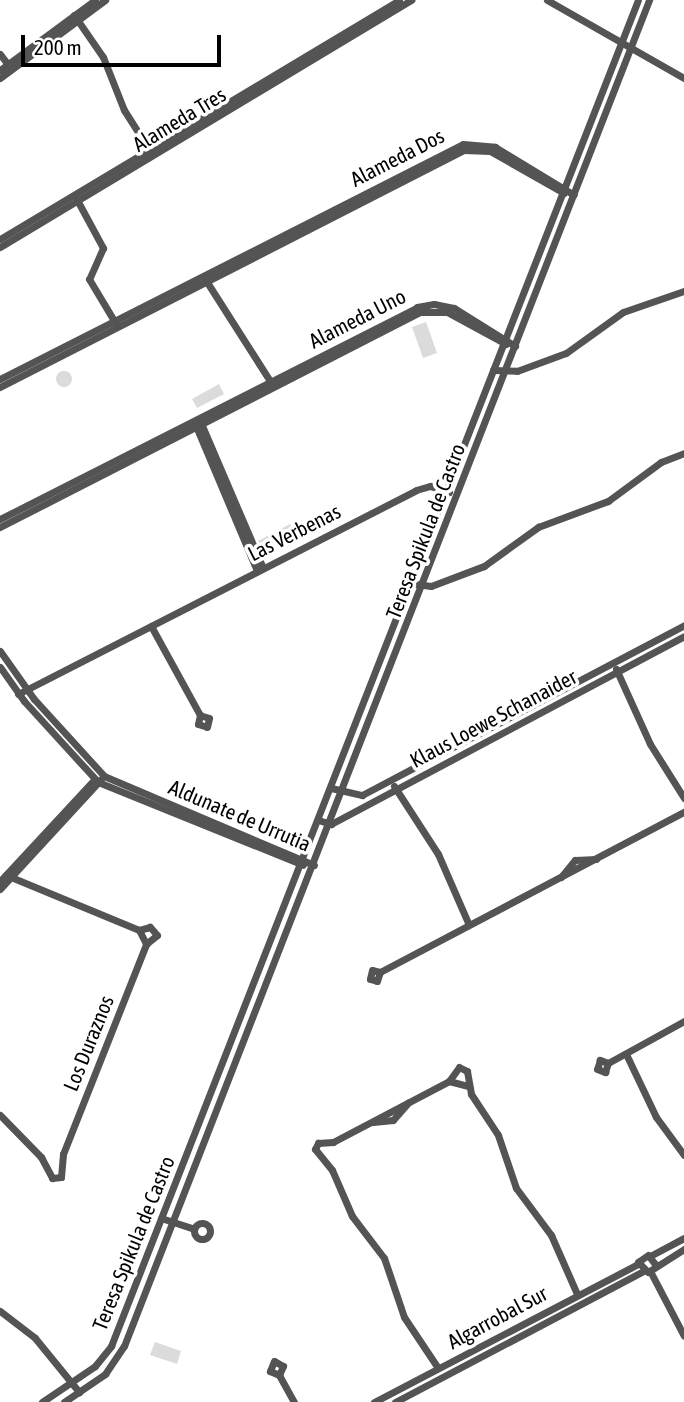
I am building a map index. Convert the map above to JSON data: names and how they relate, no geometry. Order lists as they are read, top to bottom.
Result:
{
  "streets": {
    "street": [
      "Alameda Tres",
      "Alameda Dos",
      "Alameda Uno",
      "Teresa Spikula de Castro",
      "Las Verbenas",
      "Klaus Loewe Schanaider",
      "Aldunate de Urrutia",
      "Los Duraznos",
      "Algarrobal Sur"
    ]
  },
  "crossings": [
    ["Alameda Dos", "Teresa Spikula de Castro"],
    ["Alameda Uno", "Teresa Spikula de Castro"],
    ["Teresa Spikula de Castro", "Las Verbenas"],
    ["Teresa Spikula de Castro", "Klaus Loewe Schanaider"],
    ["Teresa Spikula de Castro", "Aldunate de Urrutia"],
    ["Las Verbenas", "Aldunate de Urrutia"]
  ],
  "scale_bar": "200 m"
}
